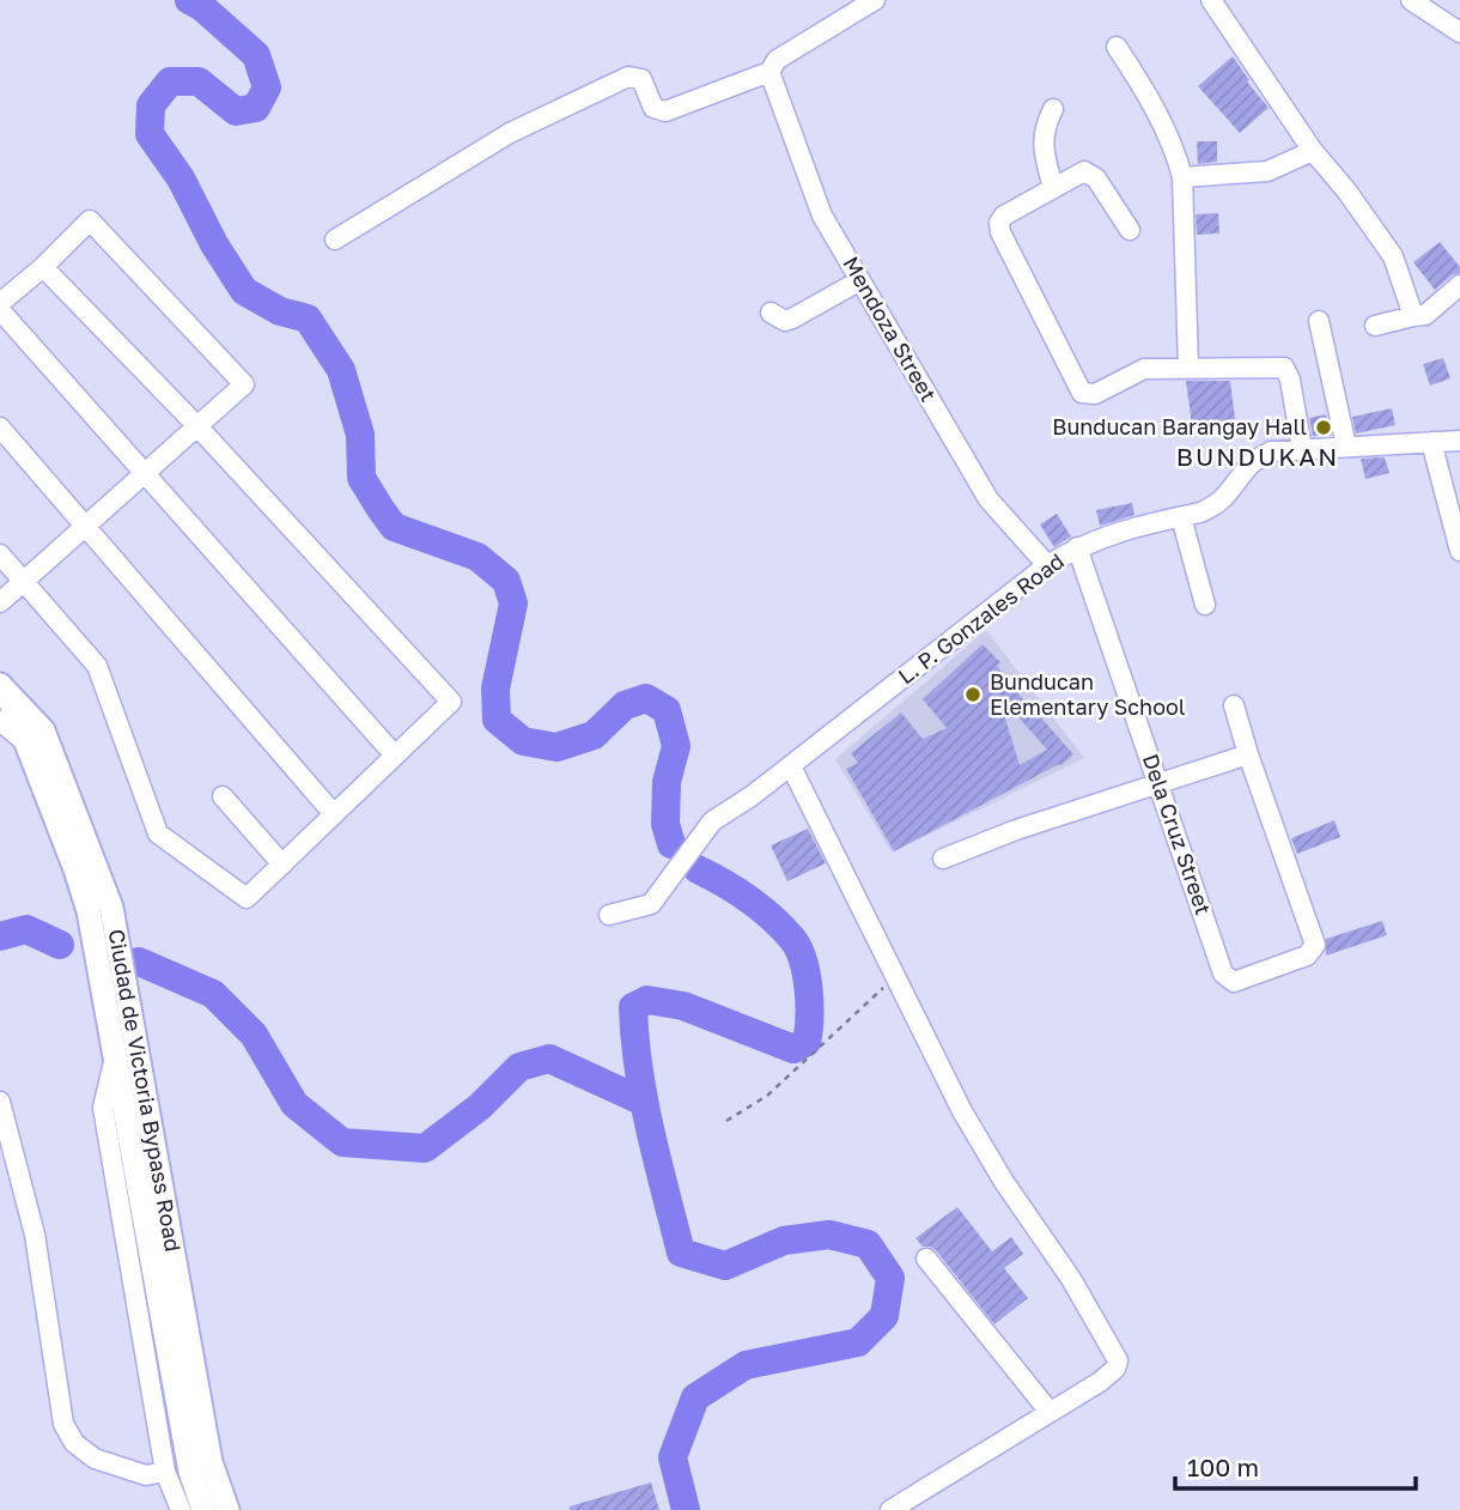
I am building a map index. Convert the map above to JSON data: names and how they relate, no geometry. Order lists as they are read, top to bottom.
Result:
{
  "streets": {
    "main road": ["Ciudad de Victoria Bypass Road"],
    "street": ["Mendoza Street", "L. P. Gonzales Road", "Dela Cruz Street"]
  },
  "crossings": [
    ["Mendoza Street", "L. P. Gonzales Road"],
    ["L. P. Gonzales Road", "Dela Cruz Street"]
  ],
  "districts": ["BUNDUKAN"],
  "places": ["Bunducan Barangay Hall", "Bunducan Elementary School"],
  "scale_bar": "100 m"
}
